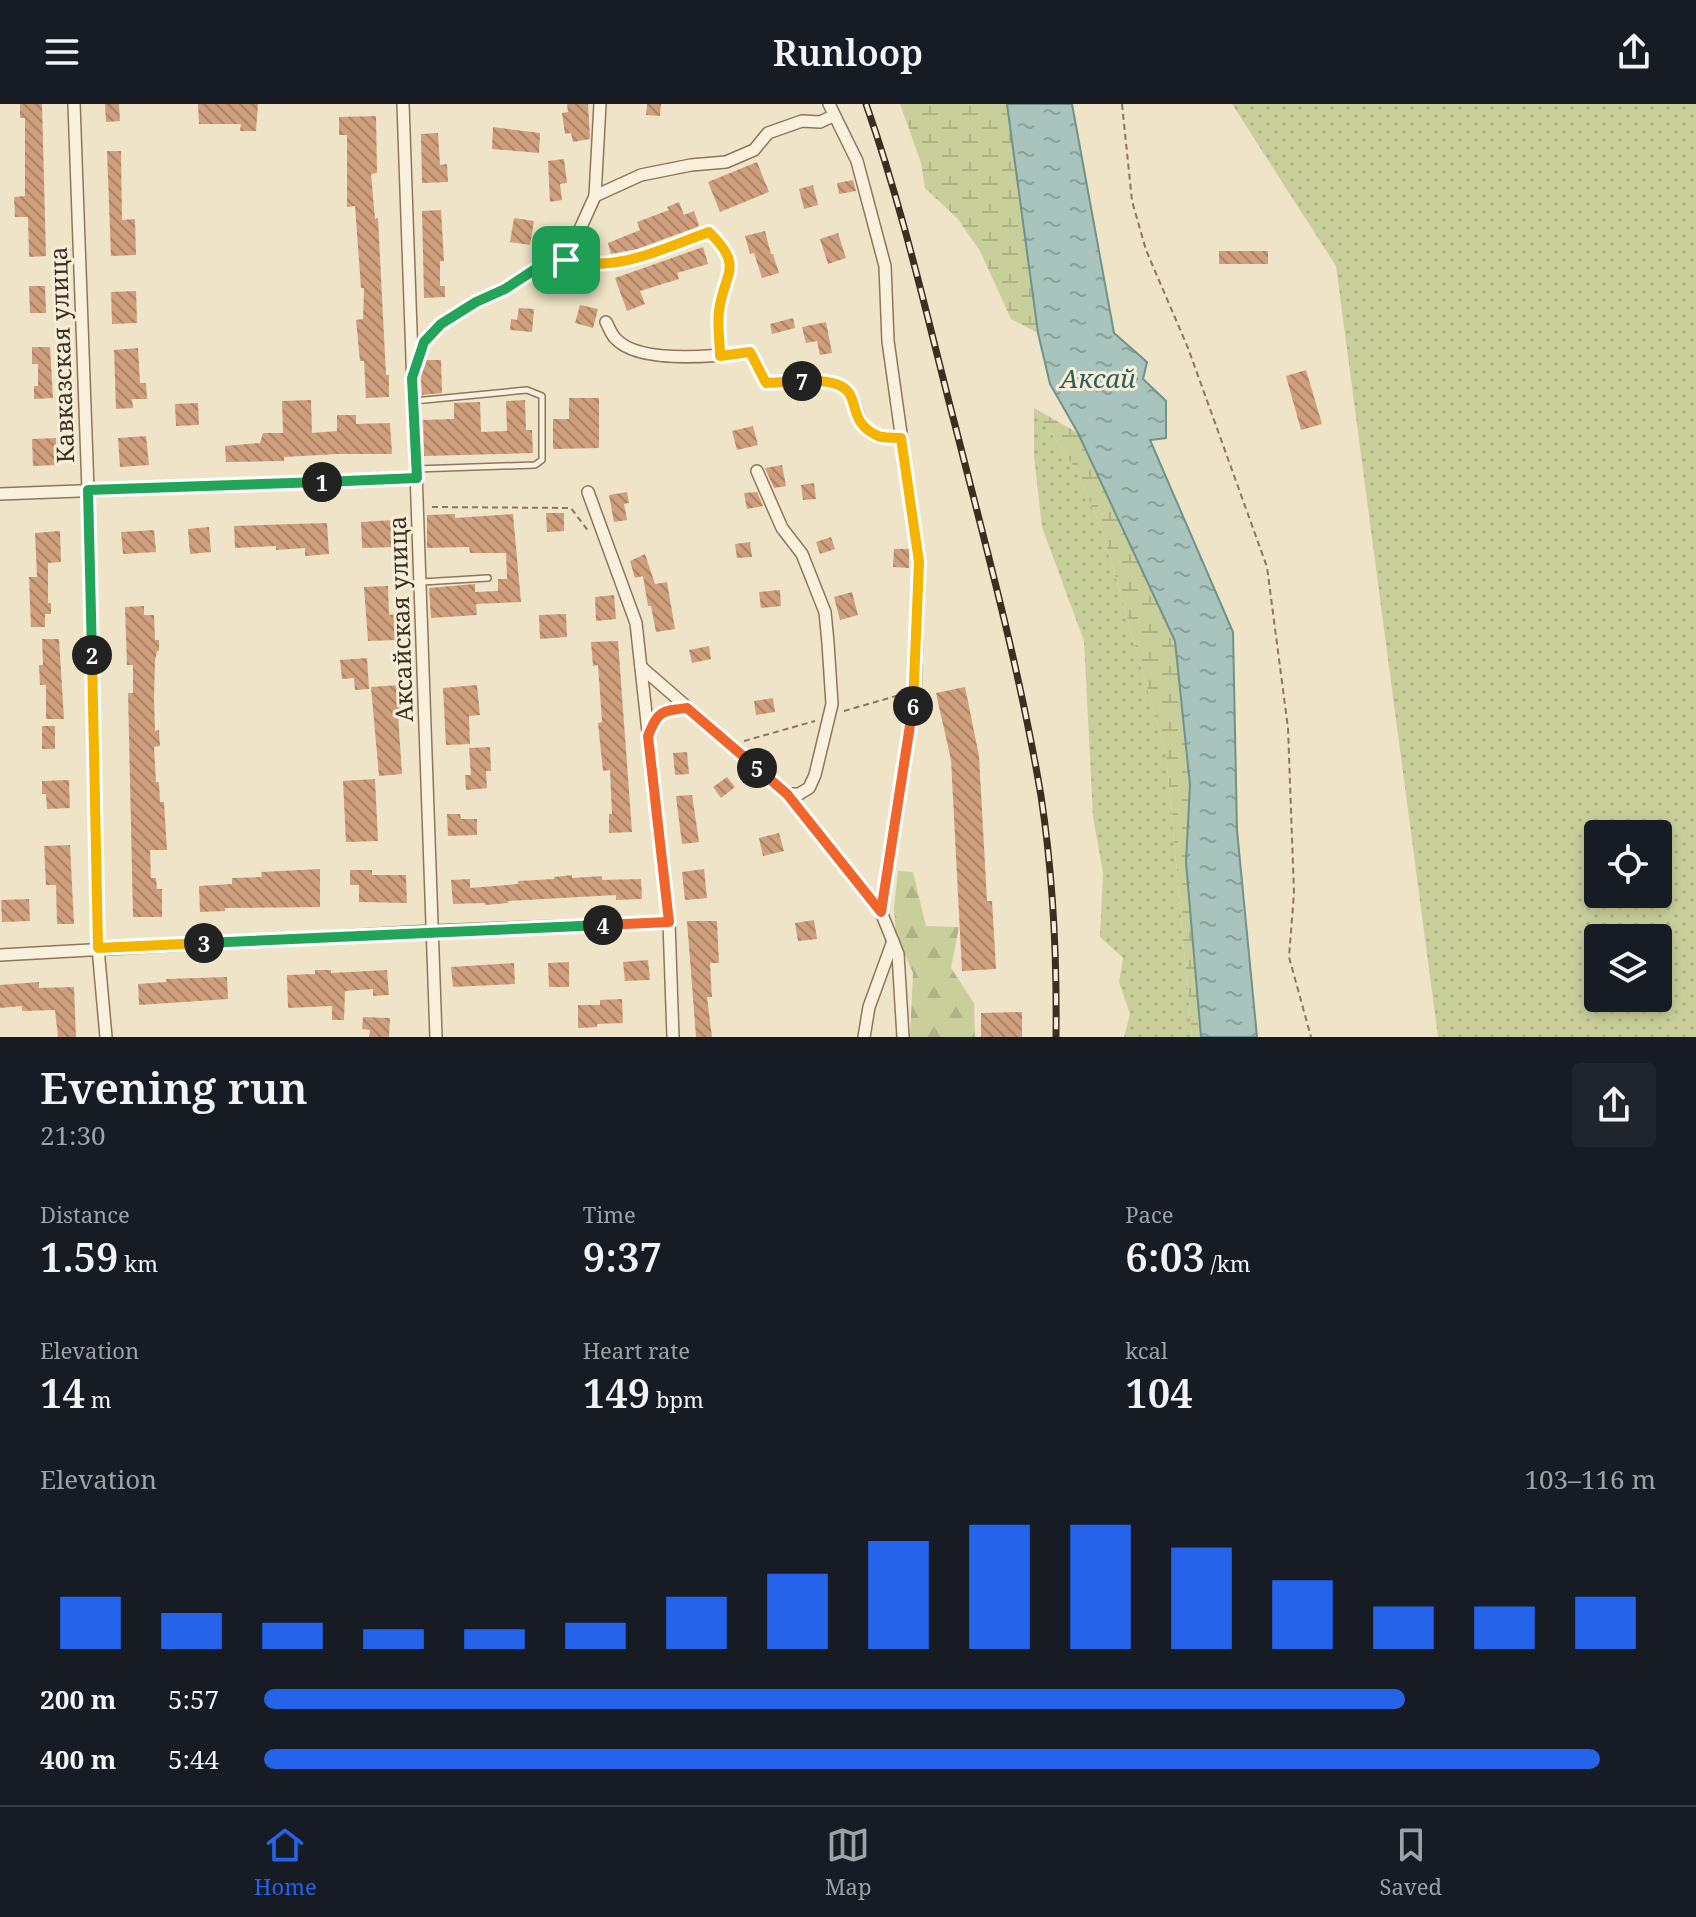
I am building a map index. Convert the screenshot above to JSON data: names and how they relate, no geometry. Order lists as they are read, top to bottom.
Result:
{
  "streets": {
    "street": ["Кавказская улица", "Аксайская улица"]
  },
  "water": ["Аксай"],
  "page": {
    "header": "Runloop",
    "pins": [
      "7",
      "1",
      "2",
      "6",
      "5",
      "4",
      "3"
    ],
    "heading": ["Evening run", "21:30"],
    "stats": [
      ["Distance", "1.59 km"],
      ["Time", "9:37"],
      ["Pace", "6:03 /km"],
      ["Elevation", "14 m"],
      ["Heart rate", "149 bpm"],
      ["kcal", "104"]
    ],
    "chart": ["Elevation", "103–116 m"],
    "list": [
      {
        "name": "200 m",
        "note": "5:57"
      },
      {
        "name": "400 m",
        "note": "5:44"
      }
    ],
    "tabs": ["Home", "Map", "Saved"]
  }
}
